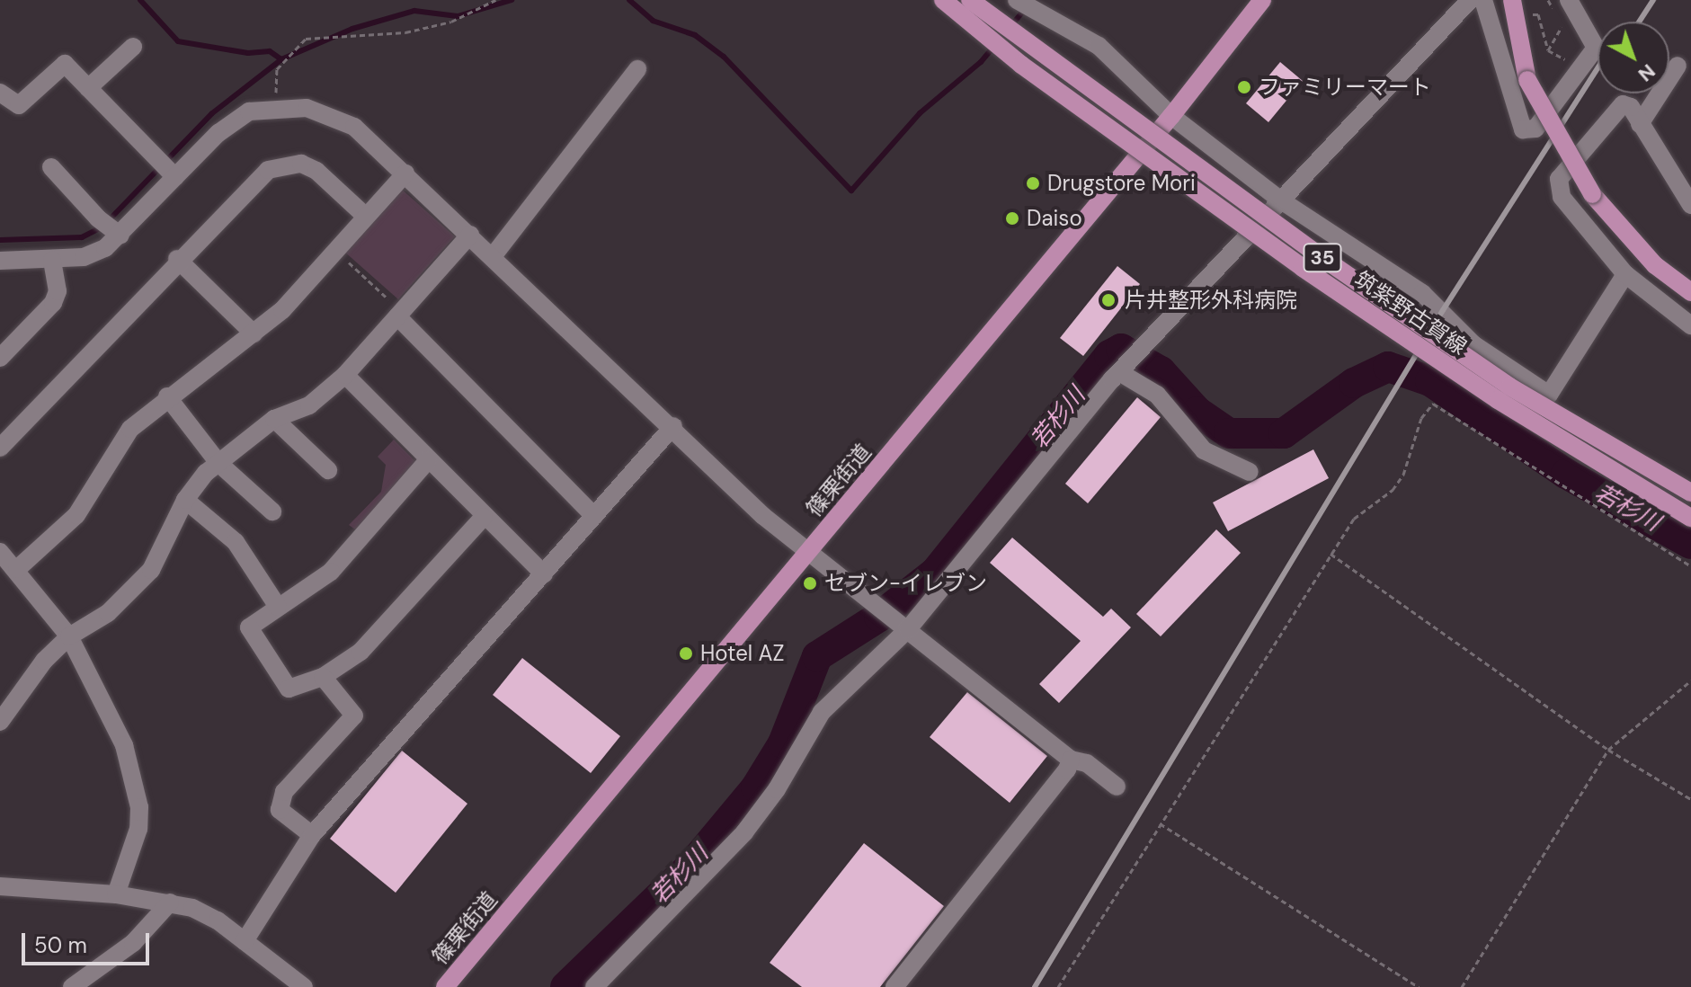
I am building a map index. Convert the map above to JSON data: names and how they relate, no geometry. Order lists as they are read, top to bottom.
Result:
{
  "streets": {
    "main road": ["35", "筑紫野古賀線", "篠栗街道"]
  },
  "water": ["若杉川"],
  "places": [
    "ファミリーマート",
    "Drugstore Mori",
    "Daiso",
    "片井整形外科病院",
    "セブン-イレブン",
    "Hotel AZ"
  ],
  "scale_bar": "50 m",
  "north": "bottom right"
}
